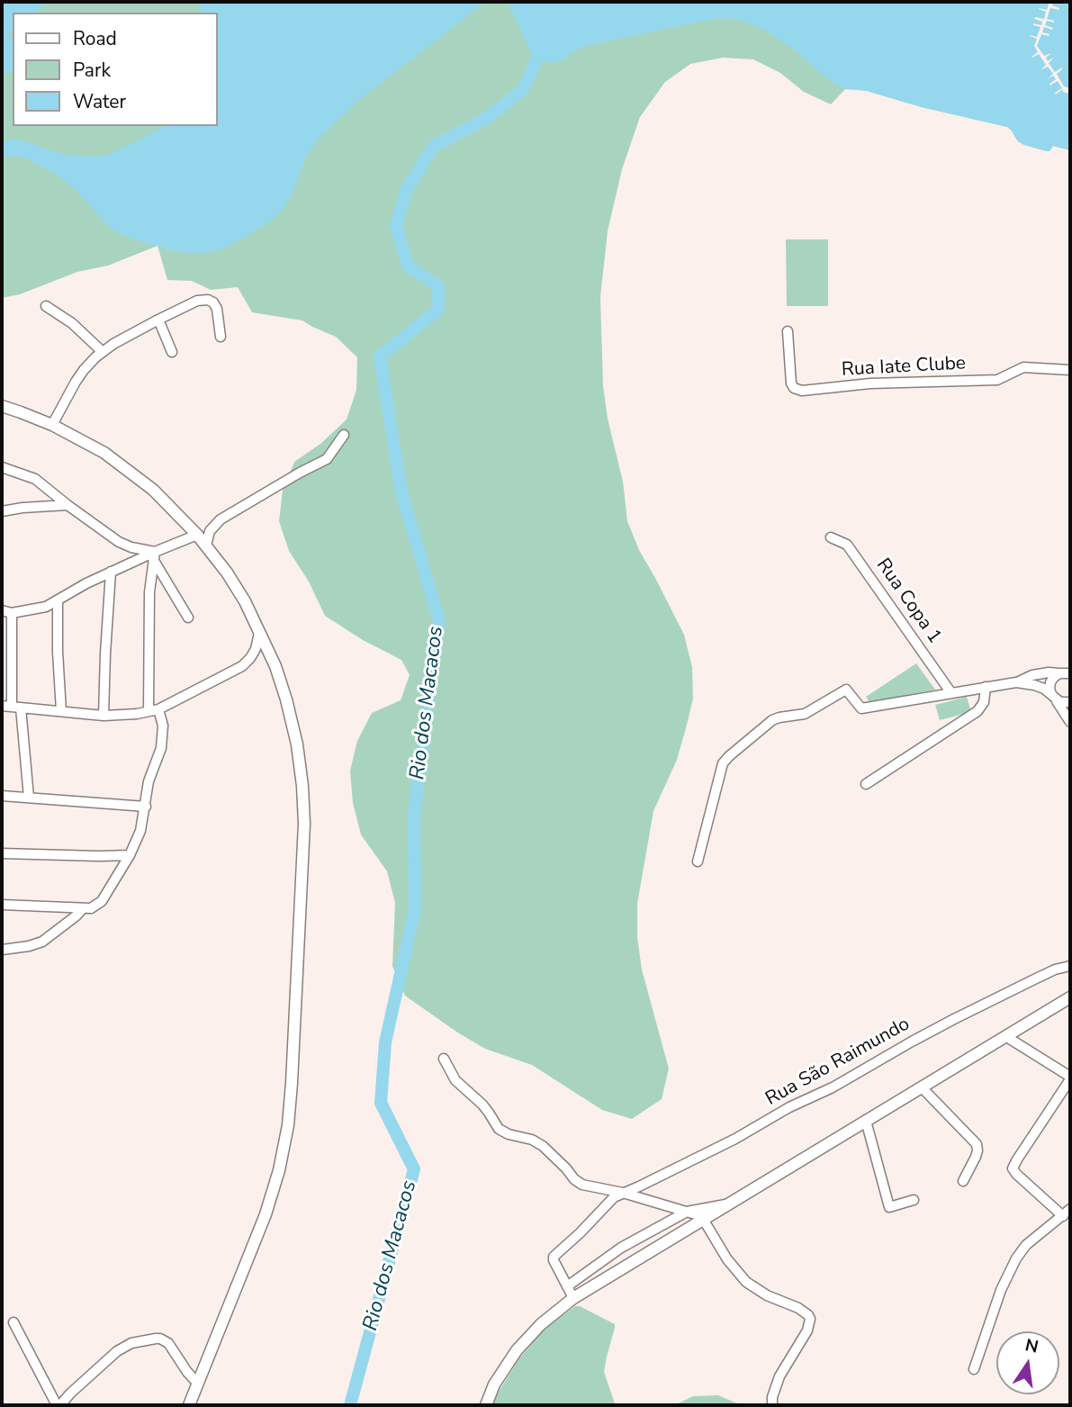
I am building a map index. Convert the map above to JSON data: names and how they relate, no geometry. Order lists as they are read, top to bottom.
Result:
{
  "streets": {
    "street": ["Rua Iate Clube", "Rua Copa 1", "Rua São Raimundo"]
  },
  "water": ["Rio dos Macacos"],
  "legend": ["Road", "Park", "Water"],
  "north": "top"
}
